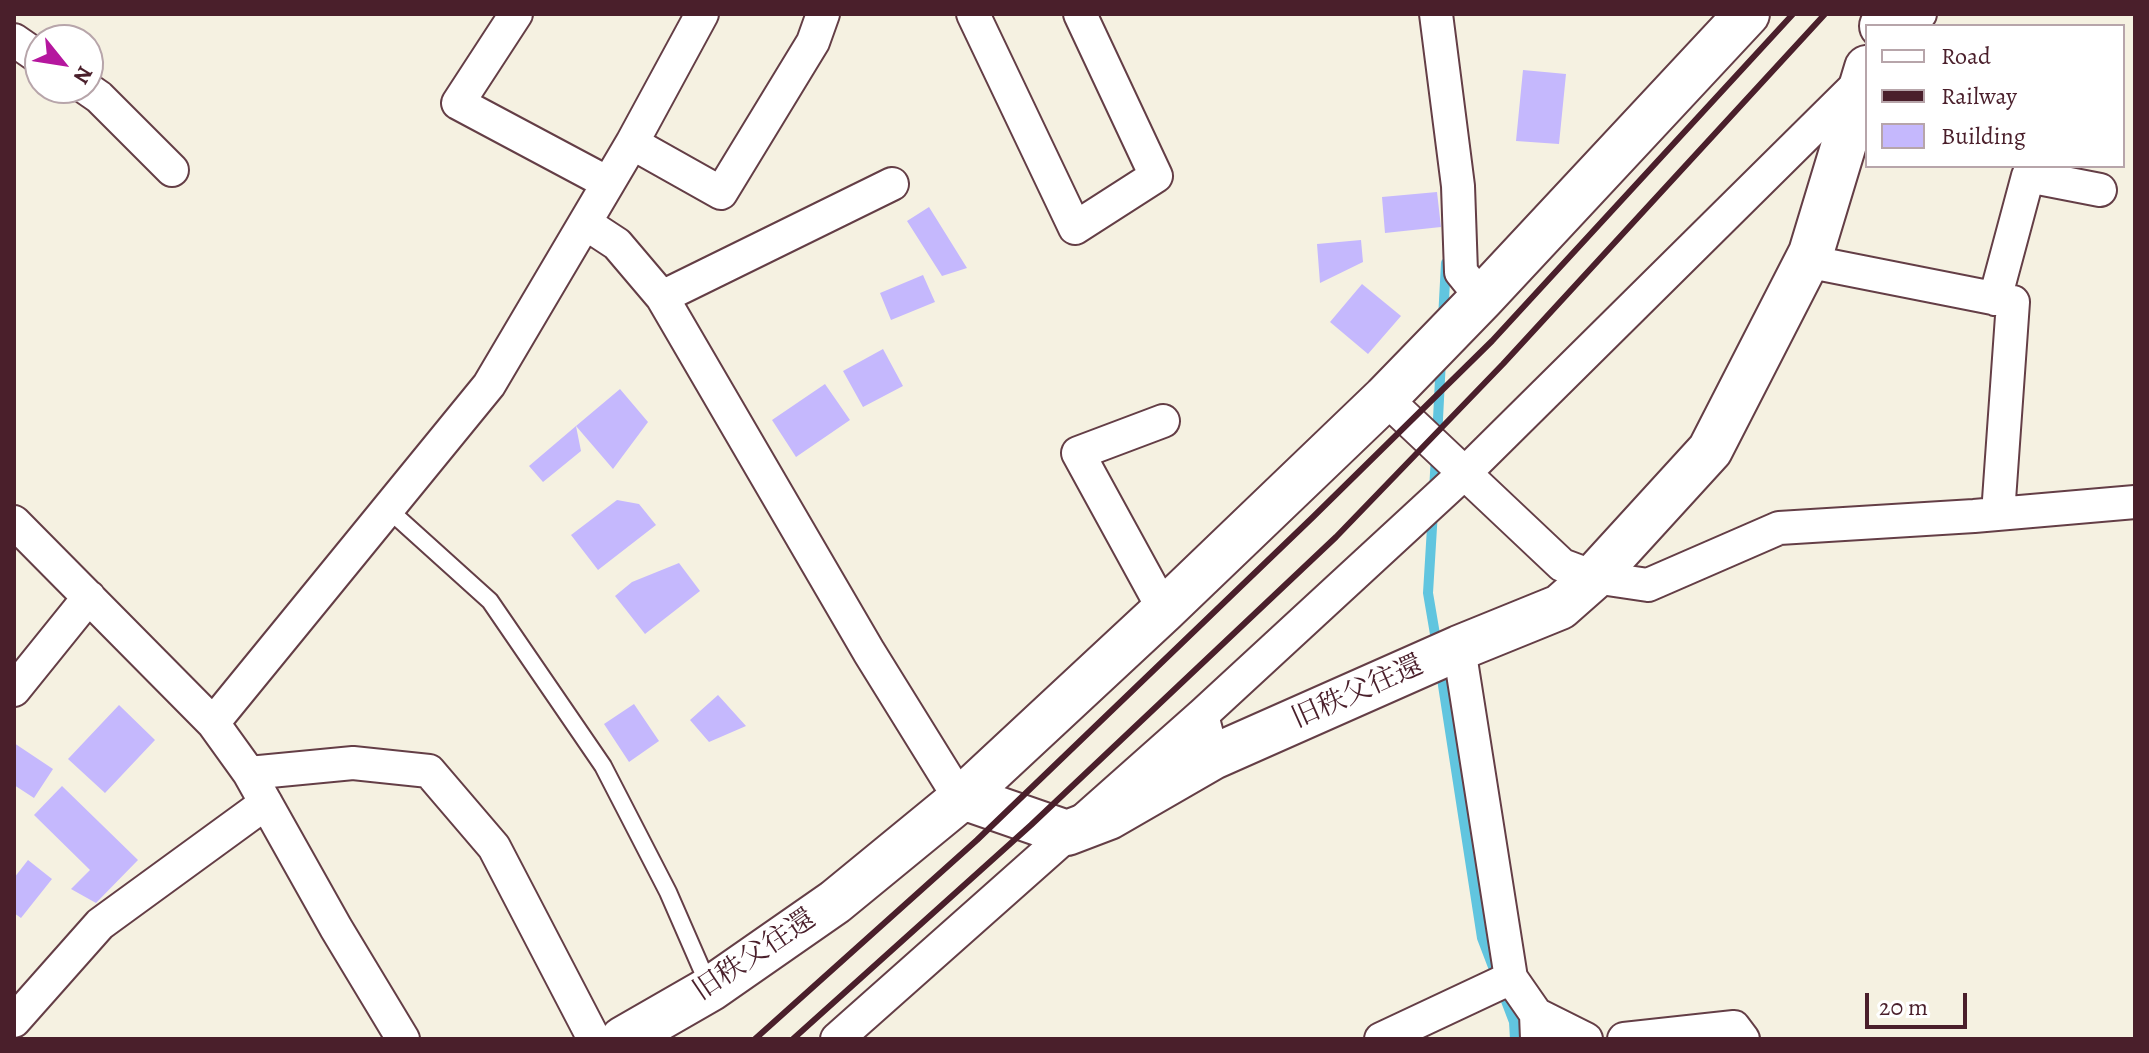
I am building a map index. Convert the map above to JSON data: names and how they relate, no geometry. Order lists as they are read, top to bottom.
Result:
{
  "streets": {
    "street": ["旧秩父往還"]
  },
  "legend": ["Road", "Railway", "Building"],
  "scale_bar": "20 m",
  "north": "bottom right"
}
